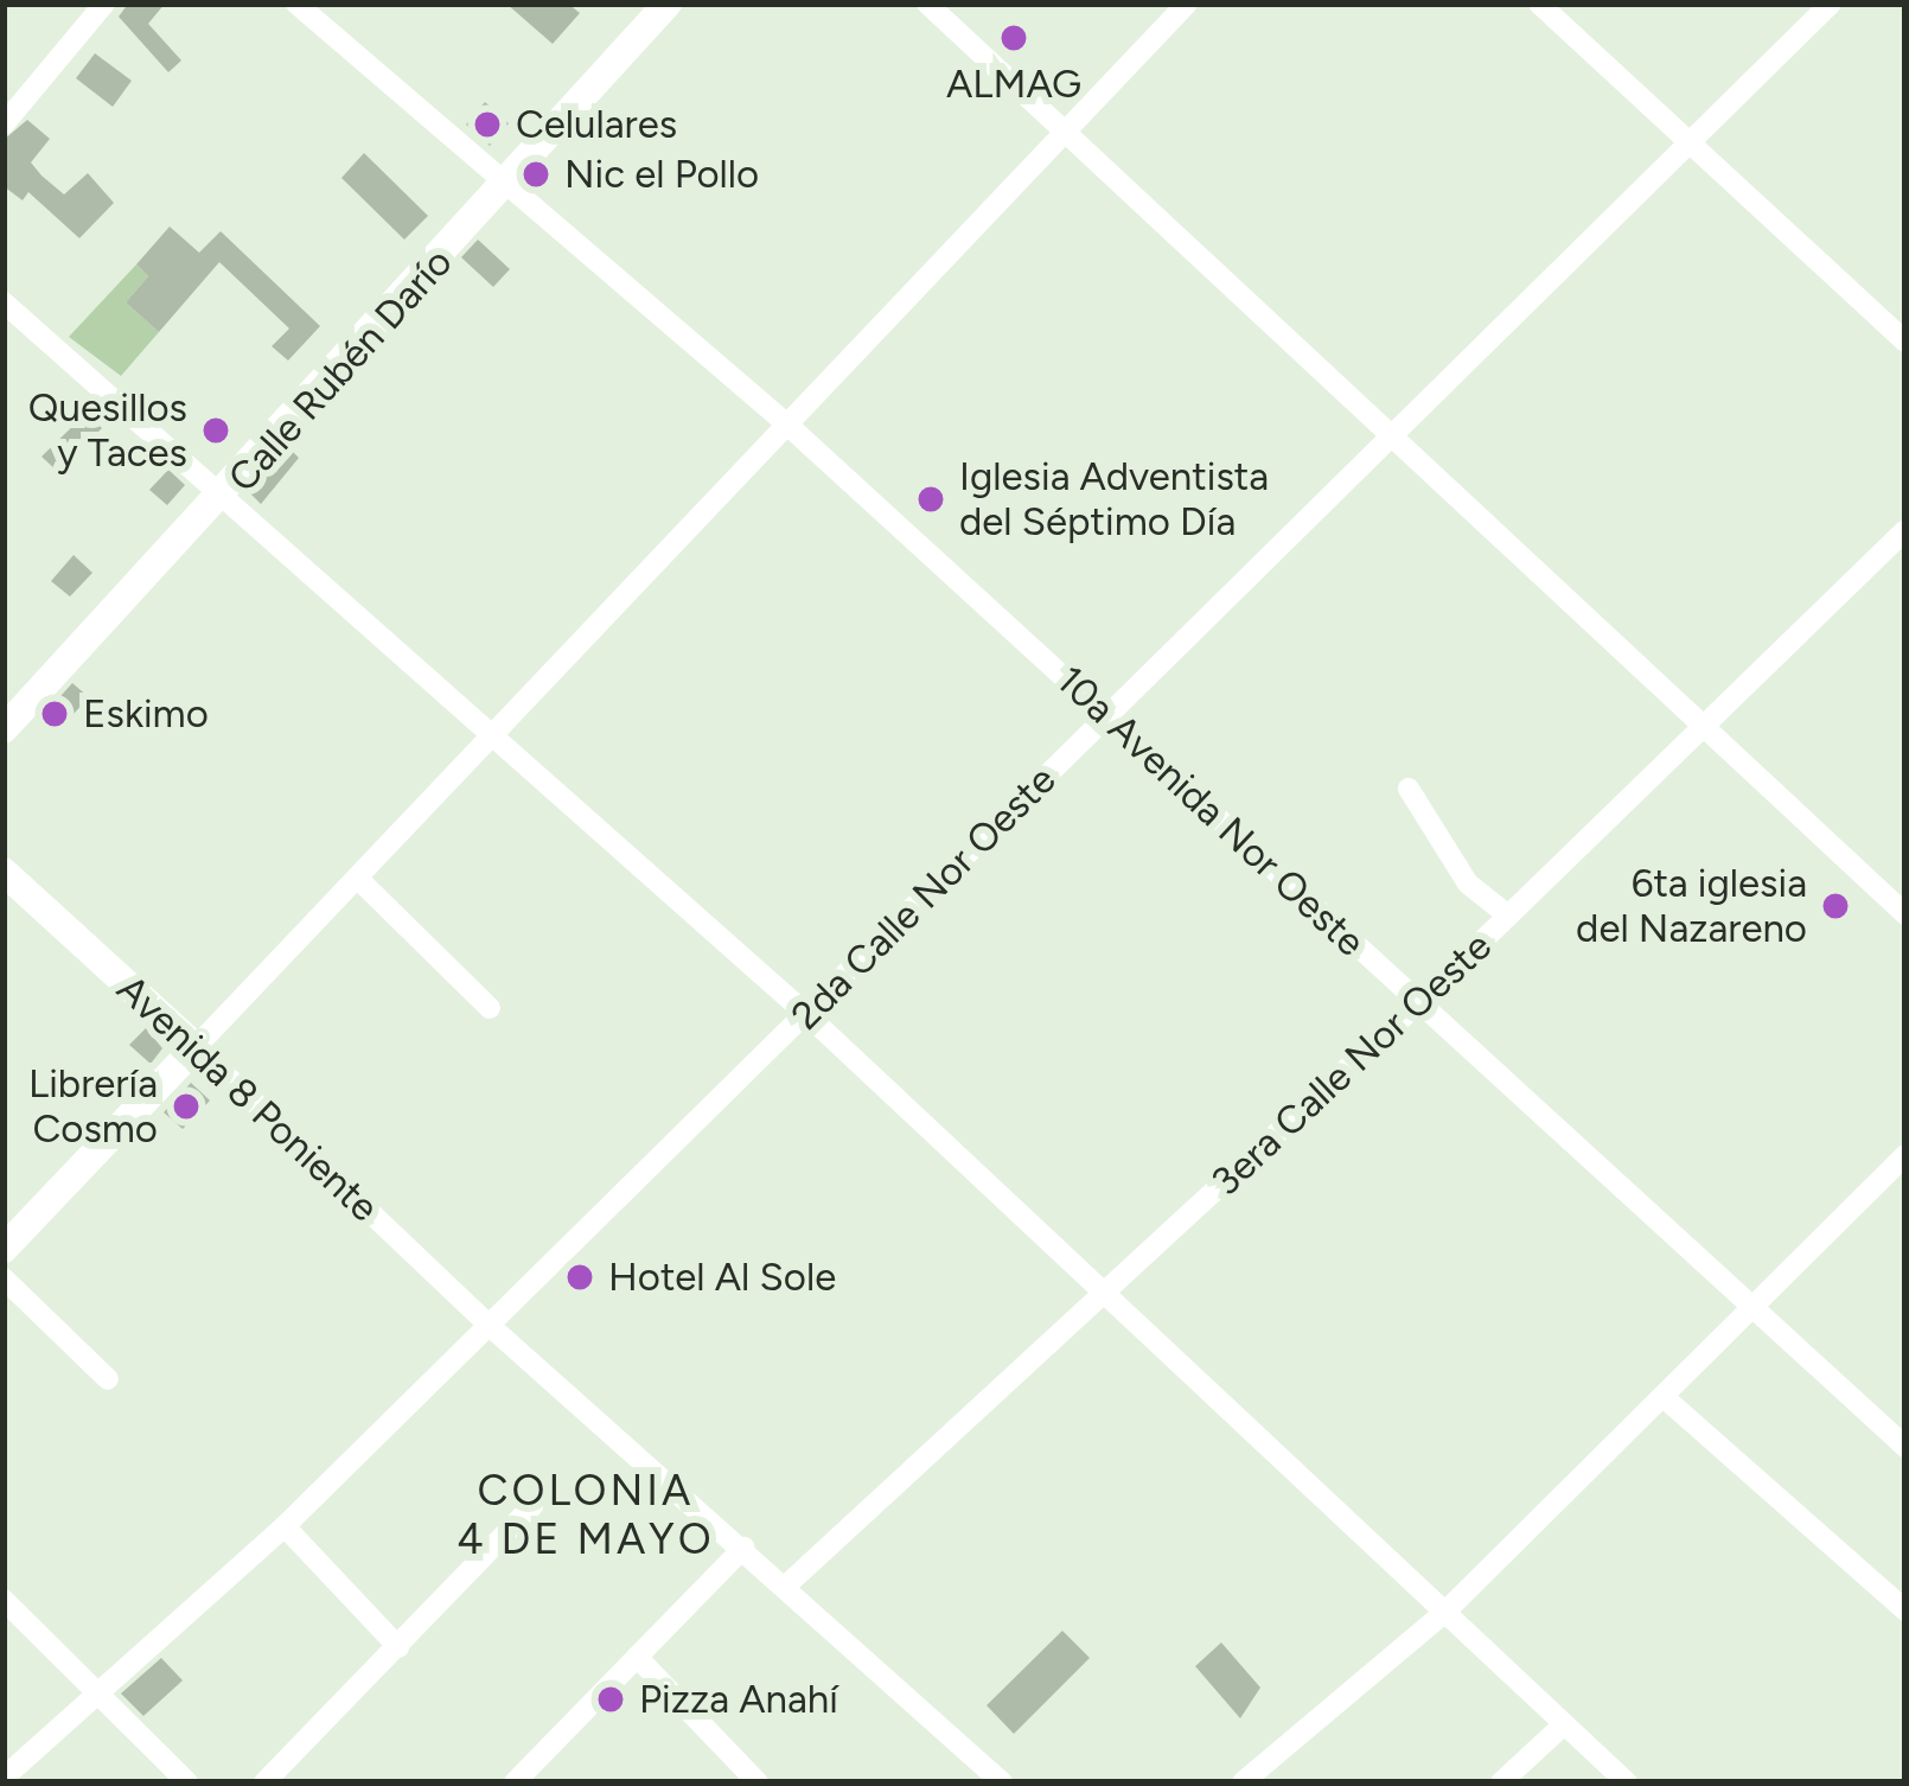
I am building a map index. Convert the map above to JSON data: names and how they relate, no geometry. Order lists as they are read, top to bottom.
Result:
{
  "streets": {
    "street": [
      "Calle Rubén Darío",
      "10a Avenida Nor Oeste",
      "2da Calle Nor Oeste",
      "3era Calle Nor Oeste",
      "Avenida 8 Poniente"
    ]
  },
  "crossings": [
    ["Calle Rubén Darío", "10a Avenida Nor Oeste"],
    ["10a Avenida Nor Oeste", "2da Calle Nor Oeste"],
    ["10a Avenida Nor Oeste", "3era Calle Nor Oeste"],
    ["2da Calle Nor Oeste", "Avenida 8 Poniente"],
    ["3era Calle Nor Oeste", "Avenida 8 Poniente"]
  ],
  "districts": ["COLONIA 4 DE MAYO"],
  "places": [
    "ALMAG",
    "Celulares",
    "Nic el Pollo",
    "Quesillos y Taces",
    "Iglesia Adventista del Séptimo Día",
    "Eskimo",
    "6ta iglesia del Nazareno",
    "Librería Cosmo",
    "Hotel Al Sole",
    "Pizza Anahí"
  ]
}
